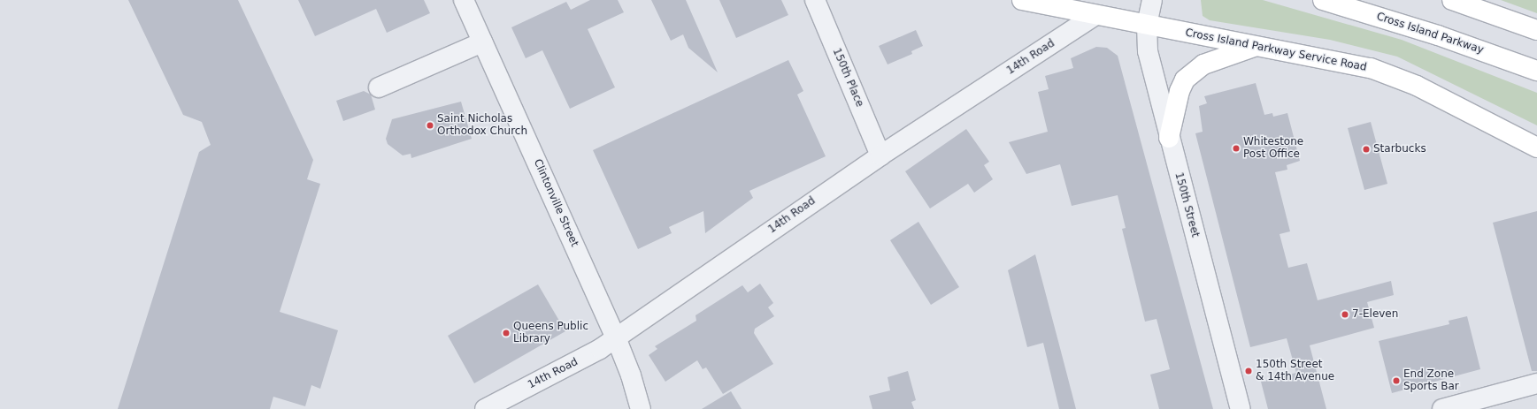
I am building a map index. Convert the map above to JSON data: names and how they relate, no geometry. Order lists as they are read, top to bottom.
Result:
{
  "streets": {
    "main road": ["Cross Island Parkway", "Cross Island Parkway Service Road"],
    "street": [
      "14th Road",
      "150th Place",
      "Clintonville Street",
      "150th Street"
    ]
  },
  "crossings": [
    ["Cross Island Parkway Service Road", "14th Road"],
    ["Cross Island Parkway Service Road", "150th Street"],
    ["14th Road", "150th Place"],
    ["14th Road", "Clintonville Street"]
  ],
  "places": [
    "Saint Nicholas Orthodox Church",
    "Whitestone Post Office",
    "Starbucks",
    "7-Eleven",
    "Queens Public Library",
    "150th Street & 14th Avenue",
    "End Zone Sports Bar"
  ]
}
